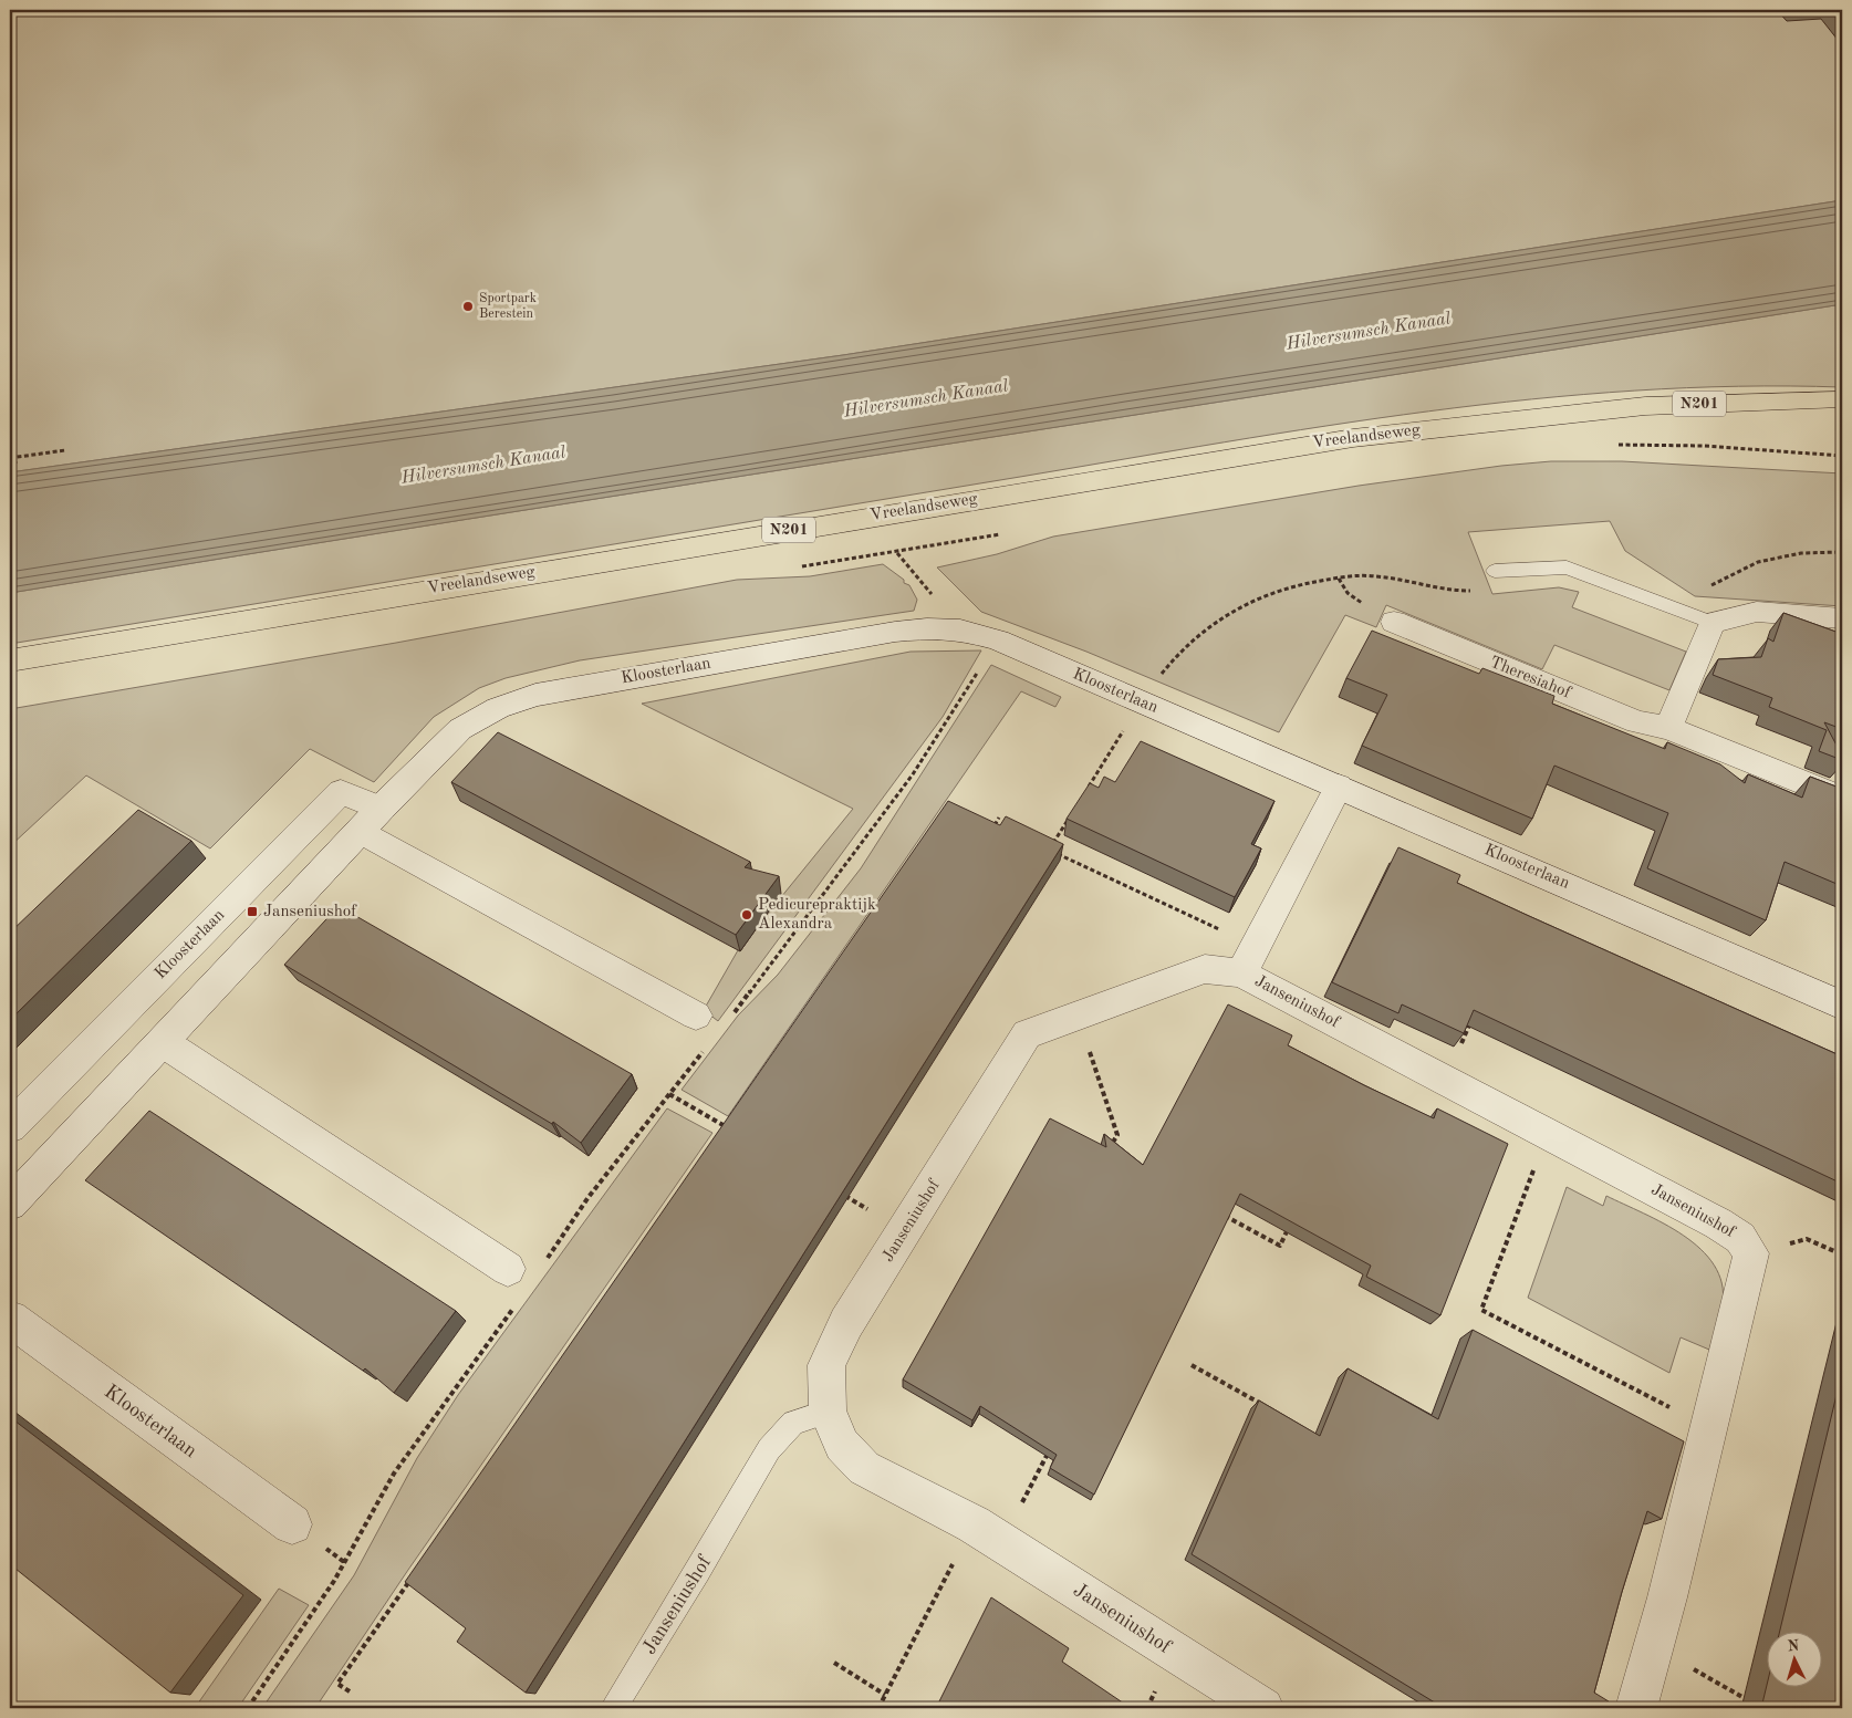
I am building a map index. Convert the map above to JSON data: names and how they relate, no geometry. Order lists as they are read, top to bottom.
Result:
{
  "streets": {
    "main road": ["N201", "Vreelandseweg"],
    "street": ["Kloosterlaan", "Theresiahof", "Janseniushof"]
  },
  "water": ["Hilversumsch Kanaal"],
  "places": {
    "other": ["Sportpark Berestein", "Pedicurepraktijk Alexandra"],
    "transit": ["Janseniushof"]
  },
  "north": "top"
}
